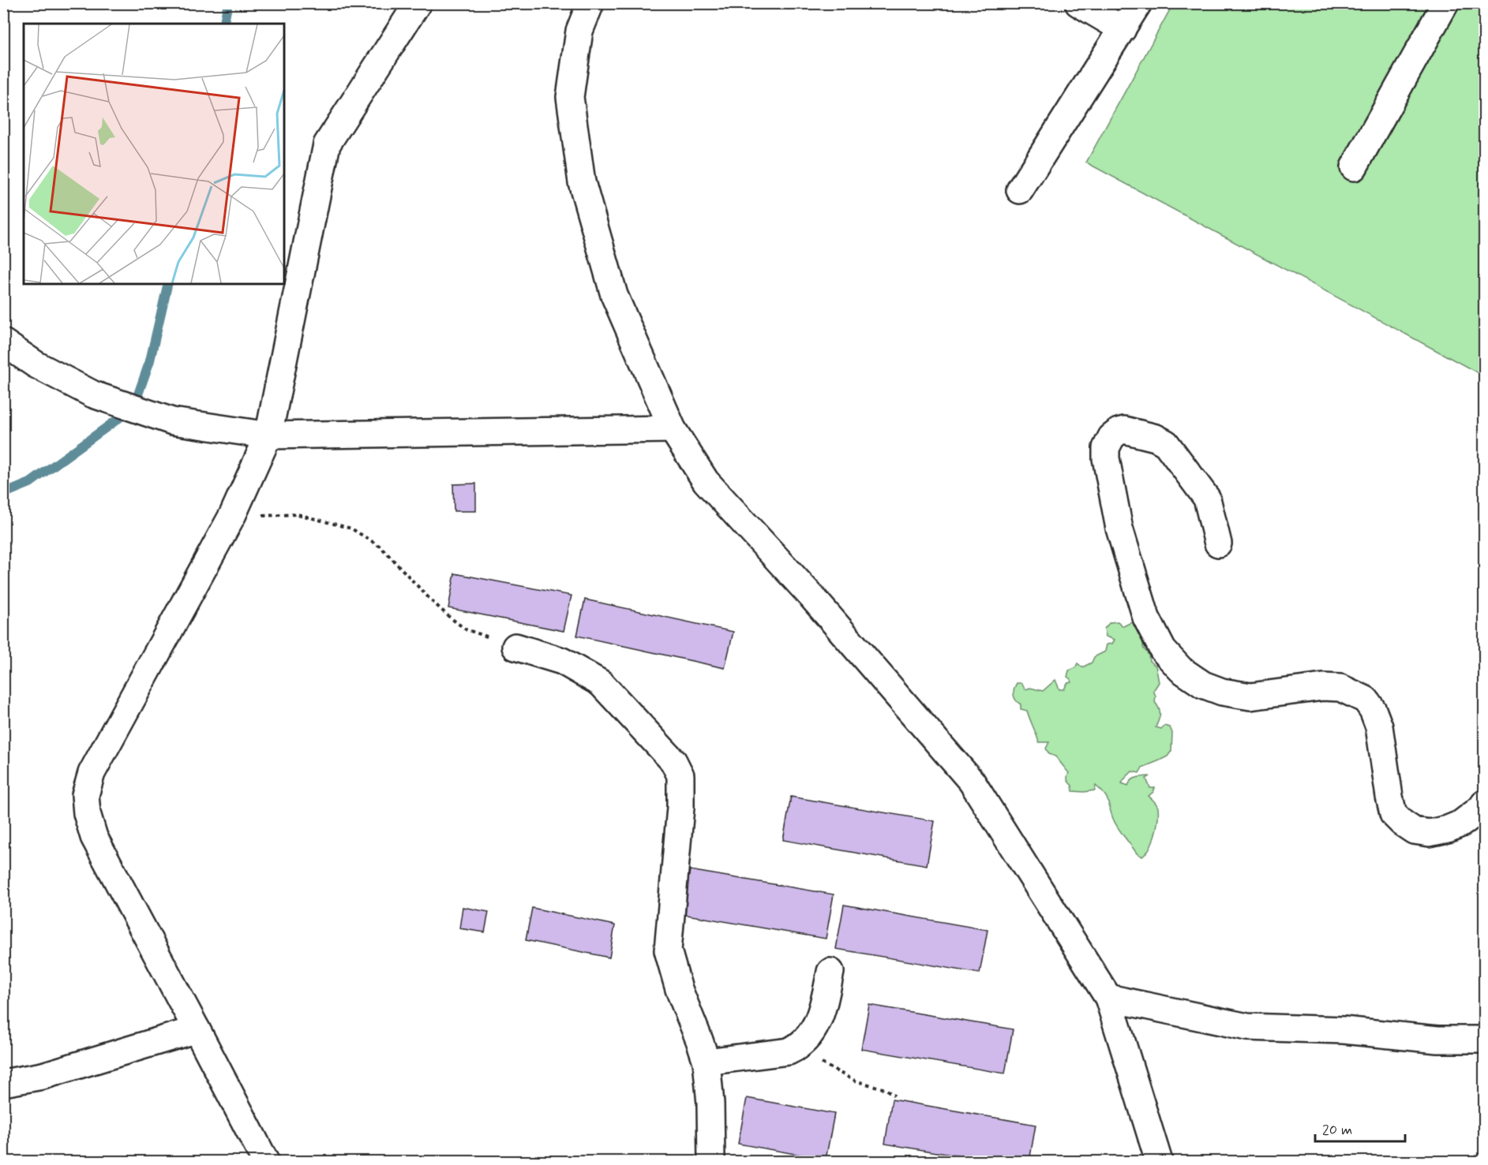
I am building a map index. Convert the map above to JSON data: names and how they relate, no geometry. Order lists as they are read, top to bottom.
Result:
{
  "scale_bar": "20 m"
}
